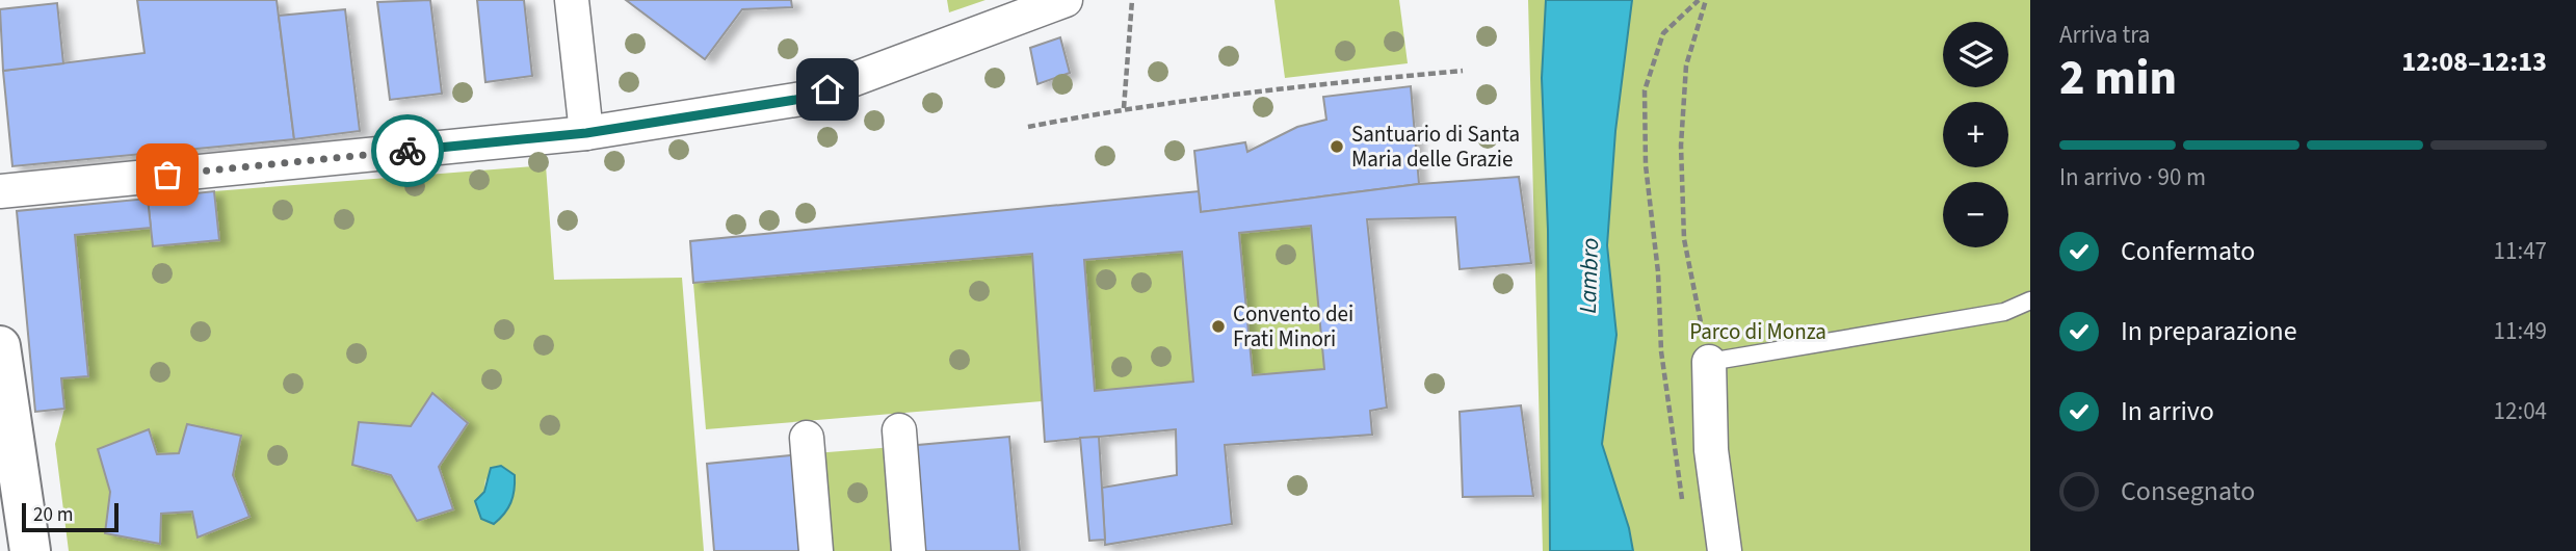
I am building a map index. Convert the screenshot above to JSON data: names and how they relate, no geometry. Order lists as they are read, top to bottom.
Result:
{
  "water": ["Lambro"],
  "parks": ["Parco di Monza"],
  "places": ["Santuario di Santa Maria delle Grazie", "Convento dei Frati Minori"],
  "scale_bar": "20 m",
  "page": {
    "heading": ["2 min", "Arriva tra", "12:08–12:13"],
    "map_buttons": ["+", "−"],
    "bar": "In arrivo · 90 m",
    "list": [
      ["Confermato", "11:47"],
      ["In preparazione", "11:49"],
      ["In arrivo", "12:04"],
      "Consegnato"
    ],
    "scale": "20 m"
  }
}
